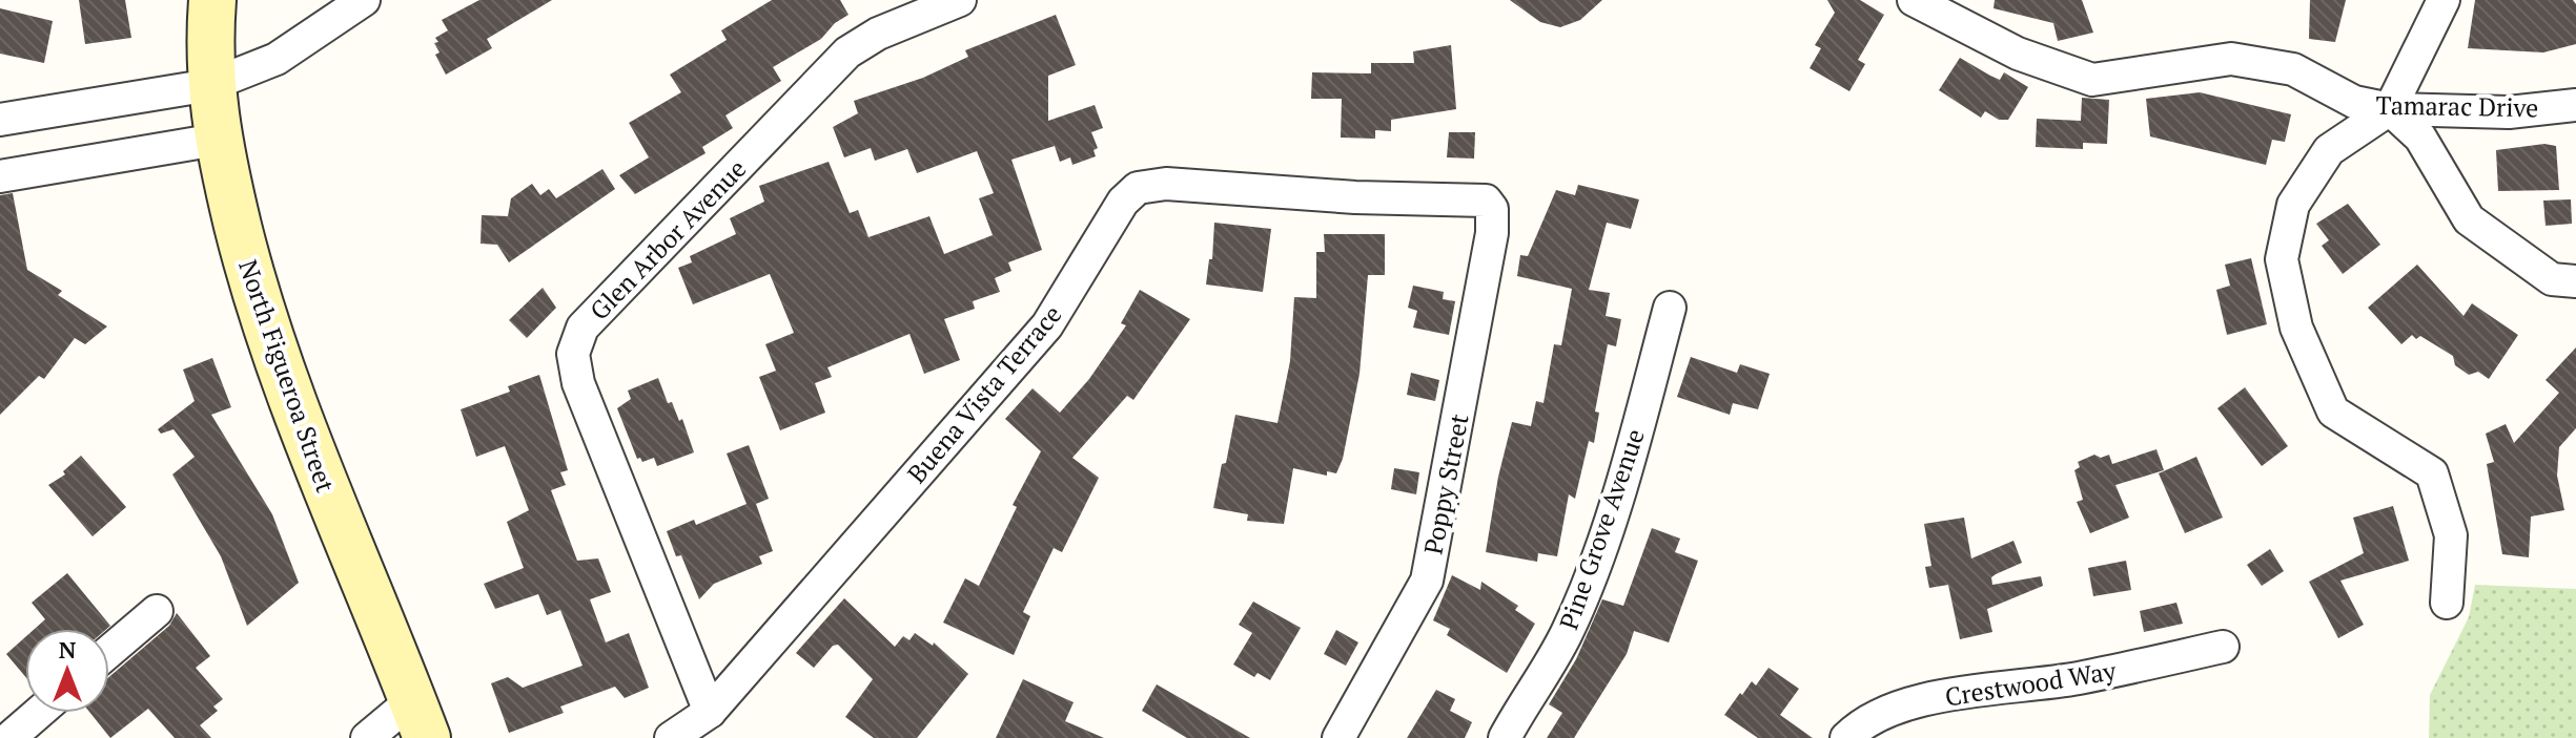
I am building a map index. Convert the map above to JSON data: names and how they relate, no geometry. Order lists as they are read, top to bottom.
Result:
{
  "streets": {
    "main road": ["North Figueroa Street"],
    "street": [
      "Tamarac Drive",
      "Glen Arbor Avenue",
      "Buena Vista Terrace",
      "Poppy Street",
      "Pine Grove Avenue",
      "Crestwood Way"
    ]
  },
  "crossings": [
    ["Glen Arbor Avenue", "Buena Vista Terrace"],
    ["Buena Vista Terrace", "Poppy Street"]
  ],
  "north": "top"
}
